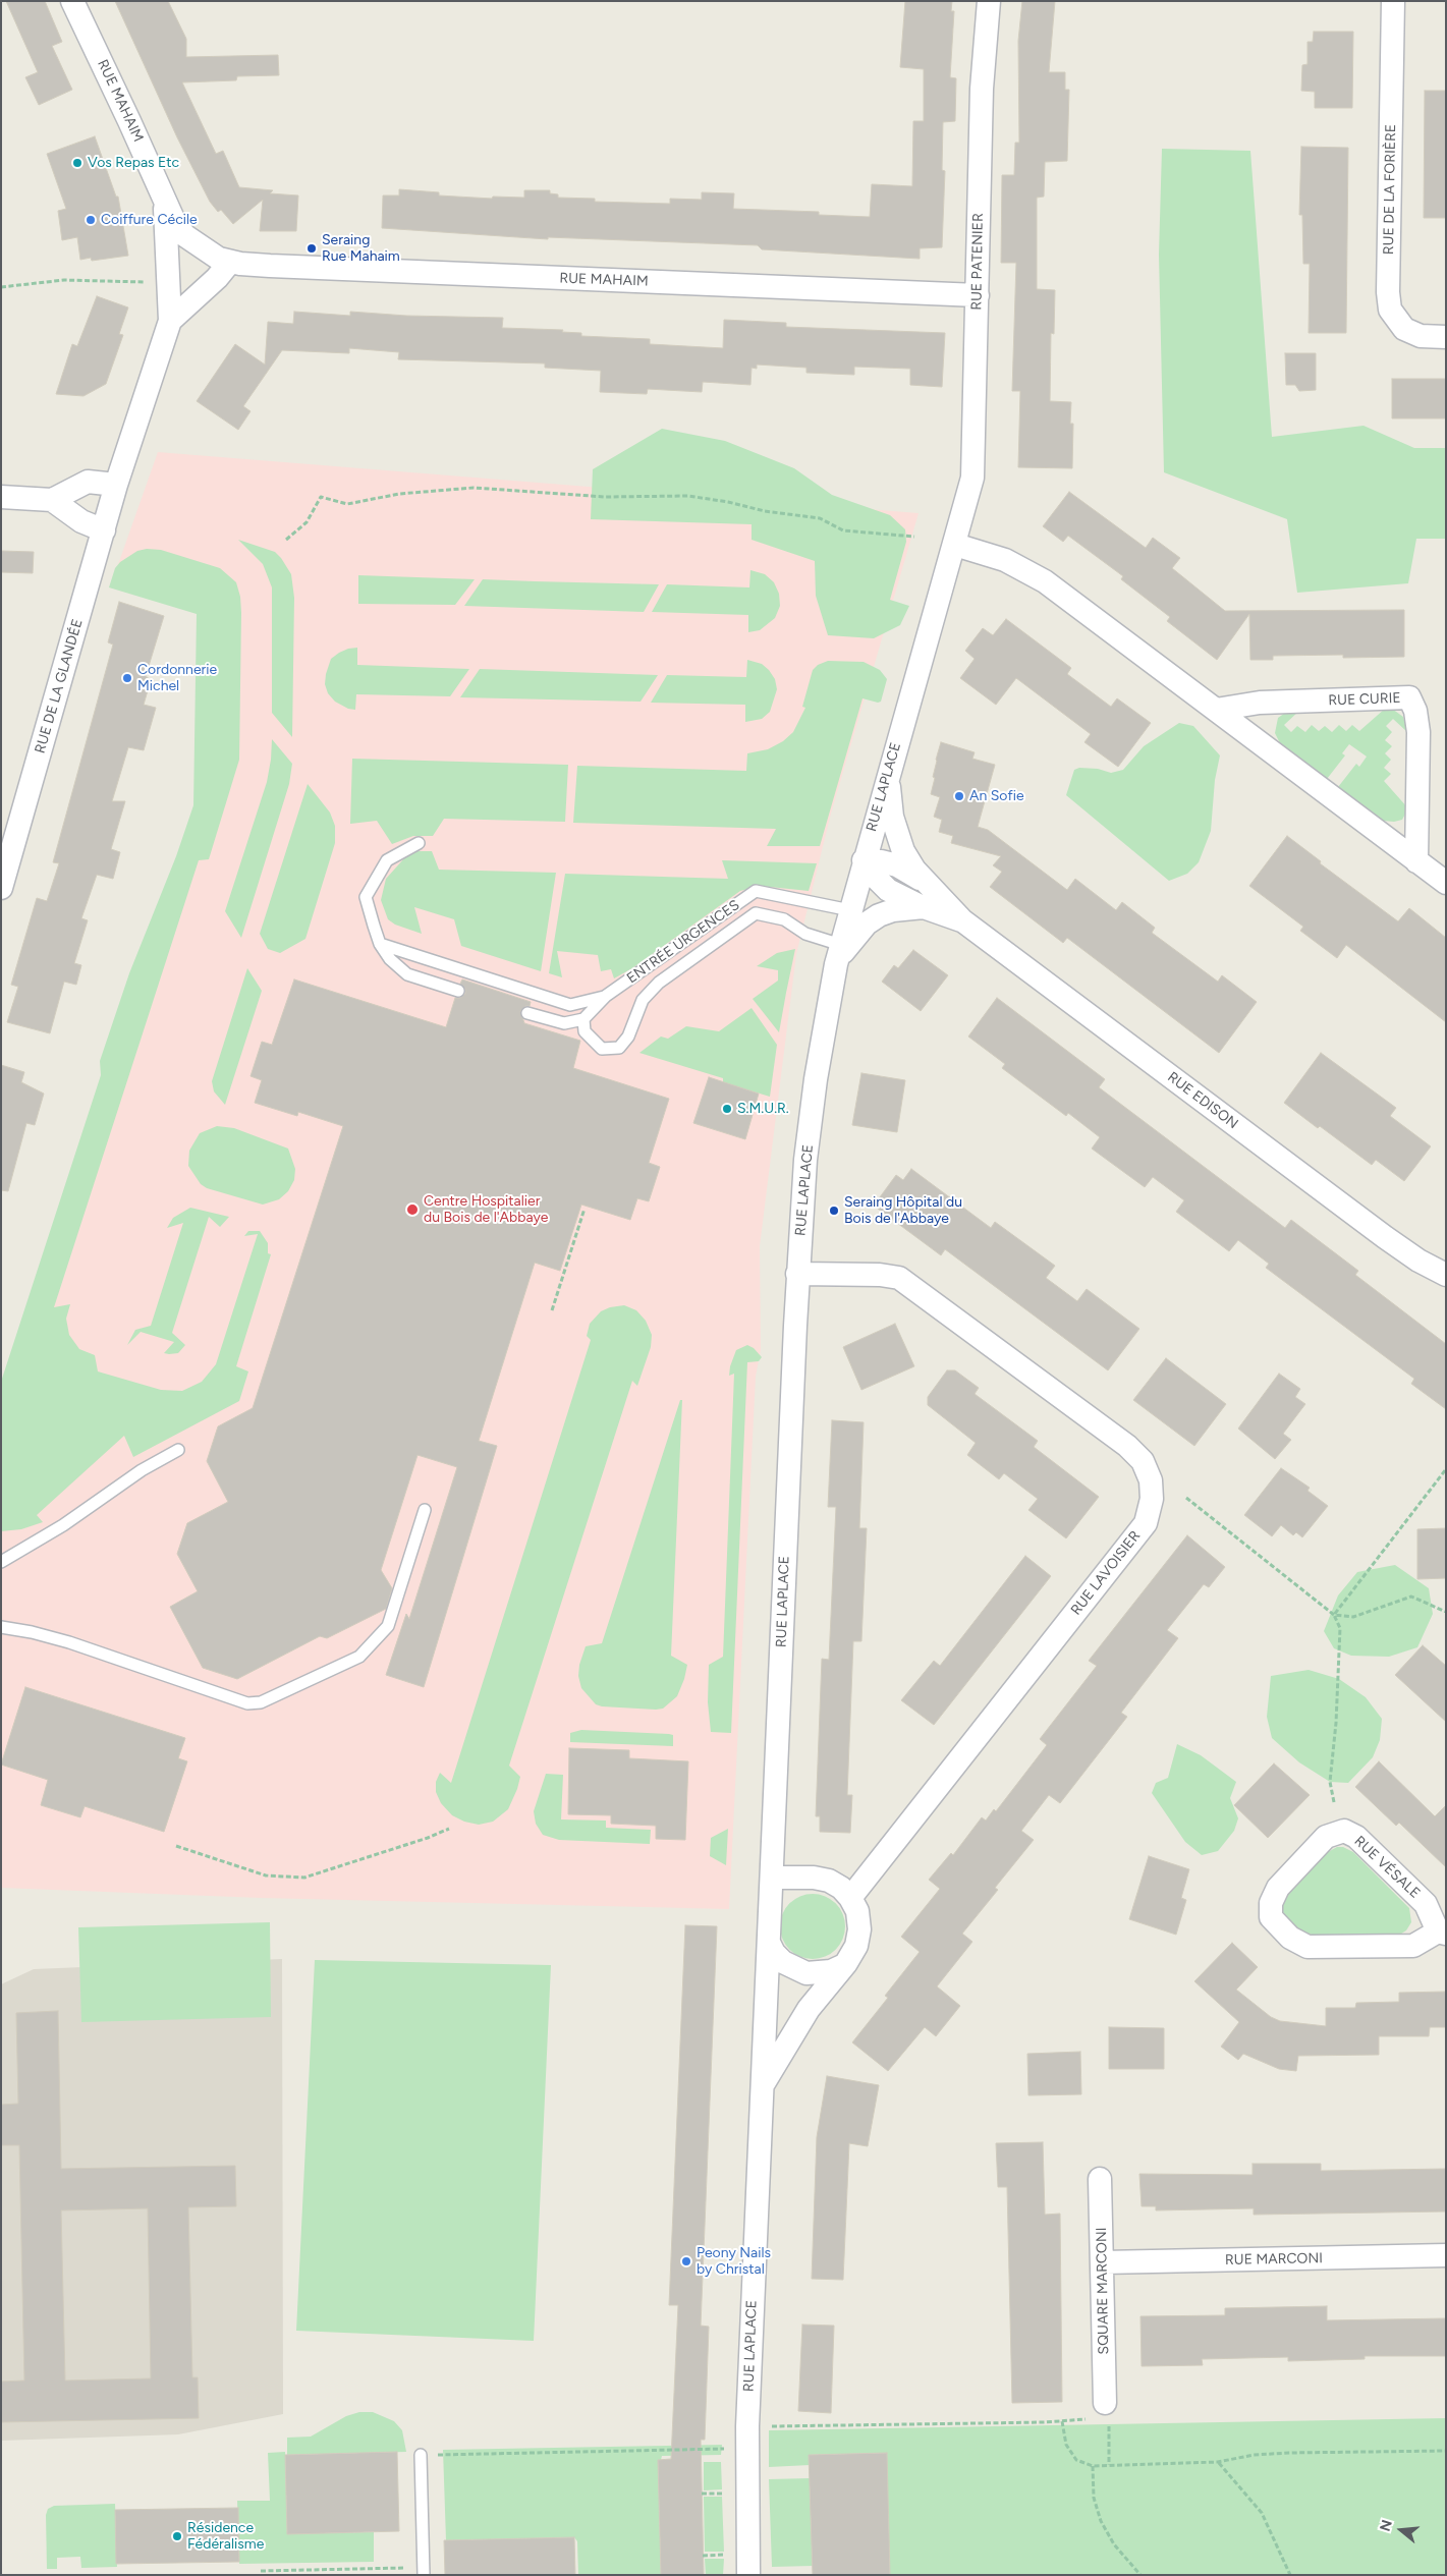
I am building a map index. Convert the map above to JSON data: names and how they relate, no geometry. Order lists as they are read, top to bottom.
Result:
{
  "streets": {
    "street": [
      "RUE MAHAIM",
      "RUE DE LA FORIÈRE",
      "RUE PATENIER",
      "RUE DE LA GLANDÉE",
      "RUE CURIE",
      "RUE LAPLACE",
      "RUE EDISON",
      "RUE LAVOISIER",
      "RUE VÉSALE",
      "RUE MARCONI",
      "SQUARE MARCONI"
    ],
    "lane": ["ENTRÉE URGENCES"]
  },
  "crossings": [
    ["RUE MAHAIM", "RUE PATENIER"],
    ["RUE MAHAIM", "RUE DE LA GLANDÉE"],
    ["RUE PATENIER", "RUE LAPLACE"],
    ["RUE LAPLACE", "ENTRÉE URGENCES"],
    ["RUE LAPLACE", "RUE EDISON"],
    ["RUE LAPLACE", "RUE LAVOISIER"],
    ["RUE MARCONI", "SQUARE MARCONI"]
  ],
  "places": [
    "Vos Repas Etc",
    "Coiffure Cécile",
    "Seraing Rue Mahaim",
    "Cordonnerie Michel",
    "An Sofie",
    "S.M.U.R.",
    "Centre Hospitalier du Bois de l'Abbaye",
    "Seraing Hôpital du Bois de l'Abbaye",
    "Peony Nails by Christal",
    "Résidence Fédéralisme"
  ],
  "north": "left"
}
